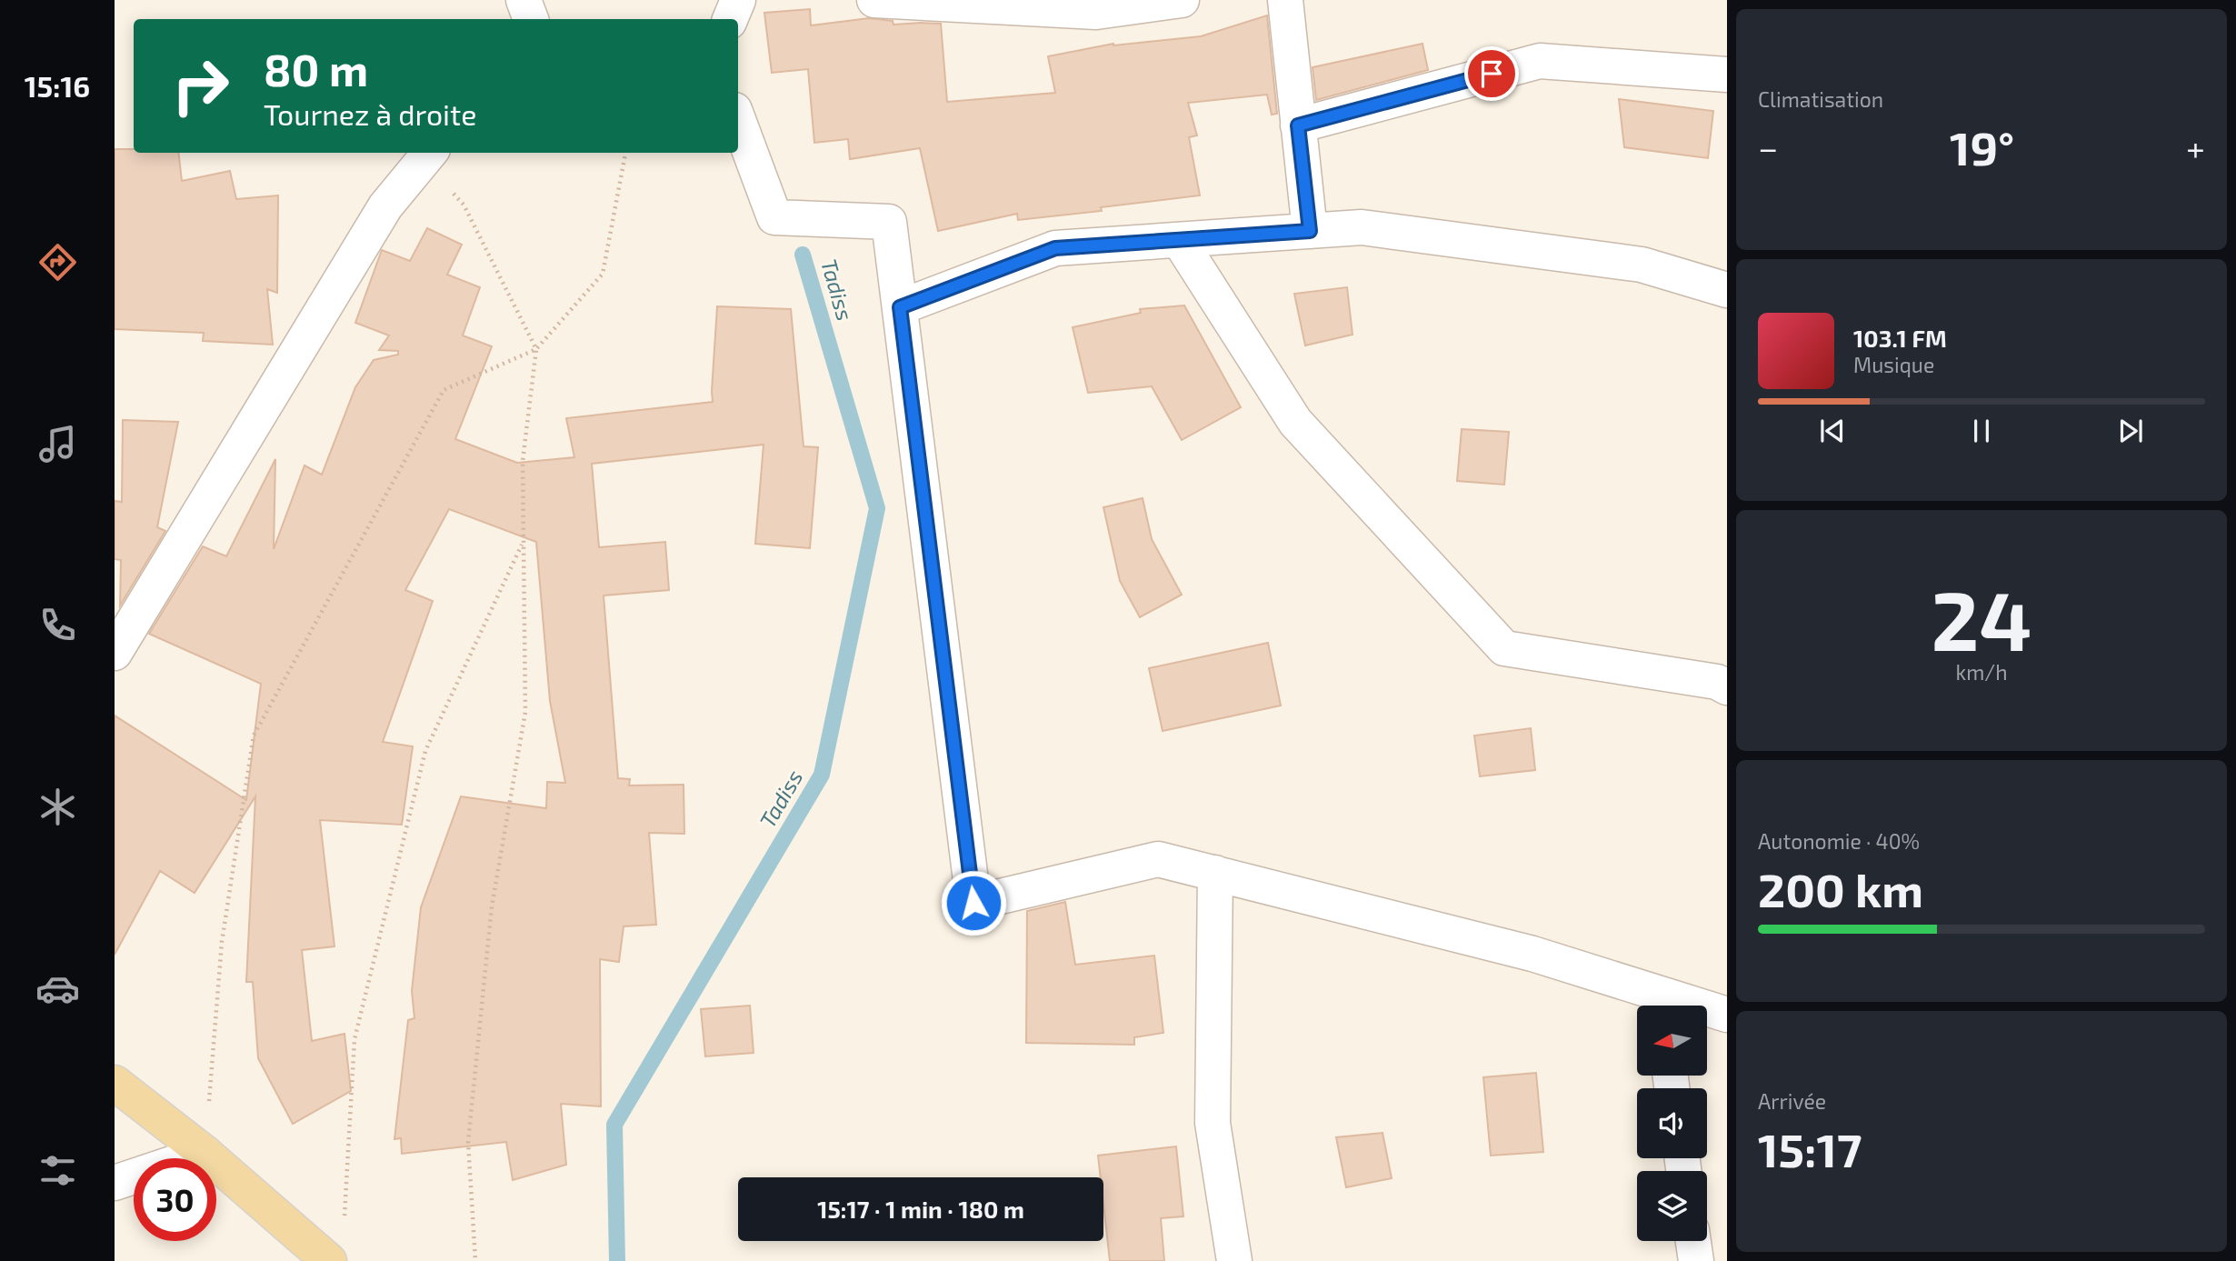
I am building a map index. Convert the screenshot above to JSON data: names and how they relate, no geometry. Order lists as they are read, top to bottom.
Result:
{
  "water": ["Tadiss"],
  "north": "left",
  "page": {
    "tabs": "15:16",
    "tile": [
      "Climatisation",
      ["24", "km/h"],
      ["Autonomie · 40%", "200 km"],
      ["Arrivée", "15:17"]
    ],
    "turn": ["80 m", "Tournez à droite"],
    "heat": ["−", "19°", "+"],
    "song": ["103.1 FM", "Musique"],
    "limit": "30",
    "trip": "15:17 · 1 min · 180 m"
  }
}
